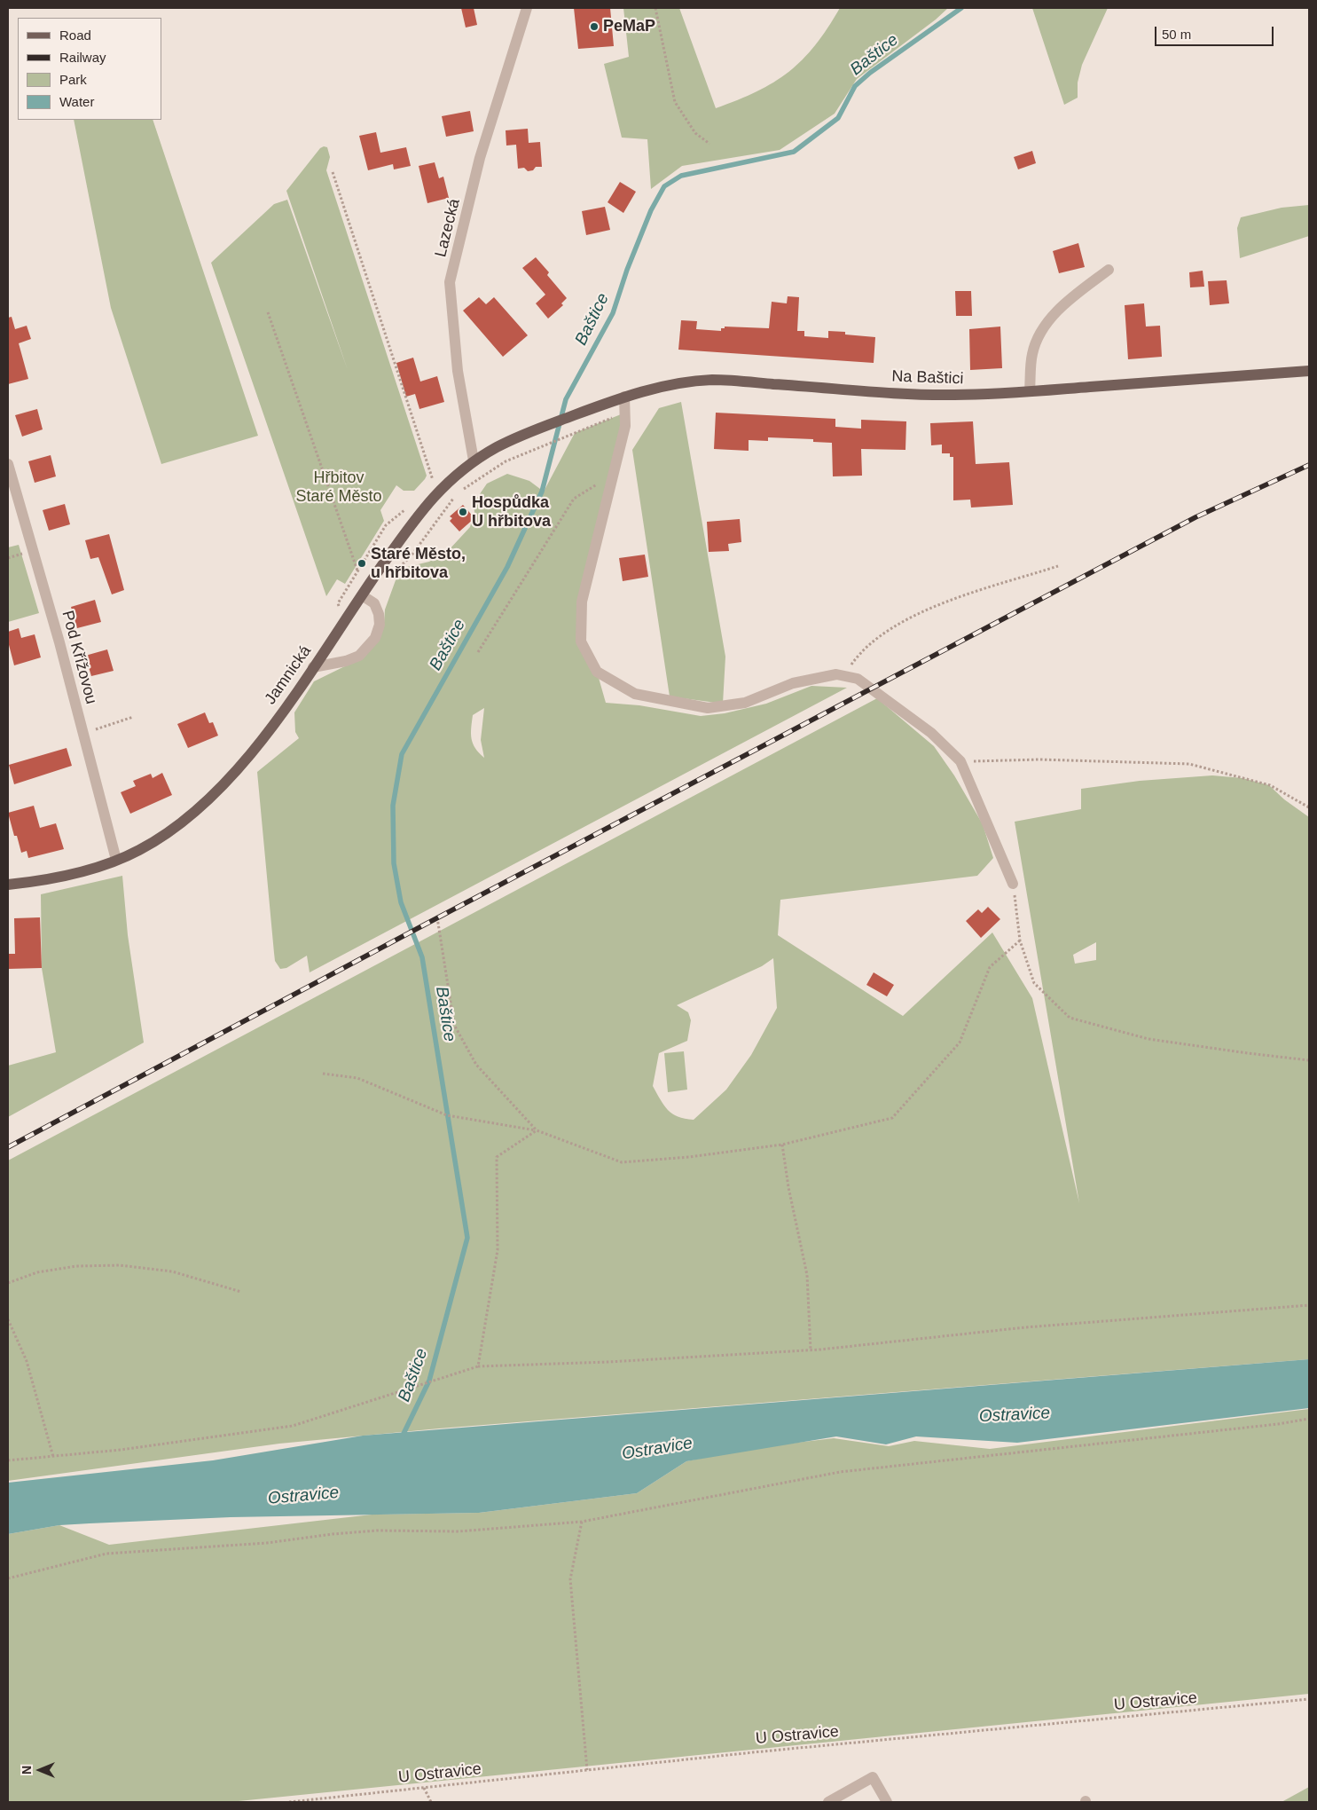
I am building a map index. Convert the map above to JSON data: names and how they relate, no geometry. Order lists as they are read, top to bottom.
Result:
{
  "streets": {
    "main road": ["Na Baštici", "Jamnická"],
    "street": ["Lazecká", "Pod Křížovou"],
    "path": ["U Ostravice"]
  },
  "crossings": [
    ["Lazecká", "Jamnická"],
    ["Na Baštici", "Jamnická"],
    ["Pod Křížovou", "Jamnická"]
  ],
  "water": ["Baštice", "Ostravice"],
  "parks": ["Hřbitov Staré Město"],
  "places": ["PeMaP", "Hospůdka U hřbitova", "Staré Město, u hřbitova"],
  "legend": [
    "Road",
    "Railway",
    "Park",
    "Water"
  ],
  "scale_bar": "50 m",
  "north": "left"
}
